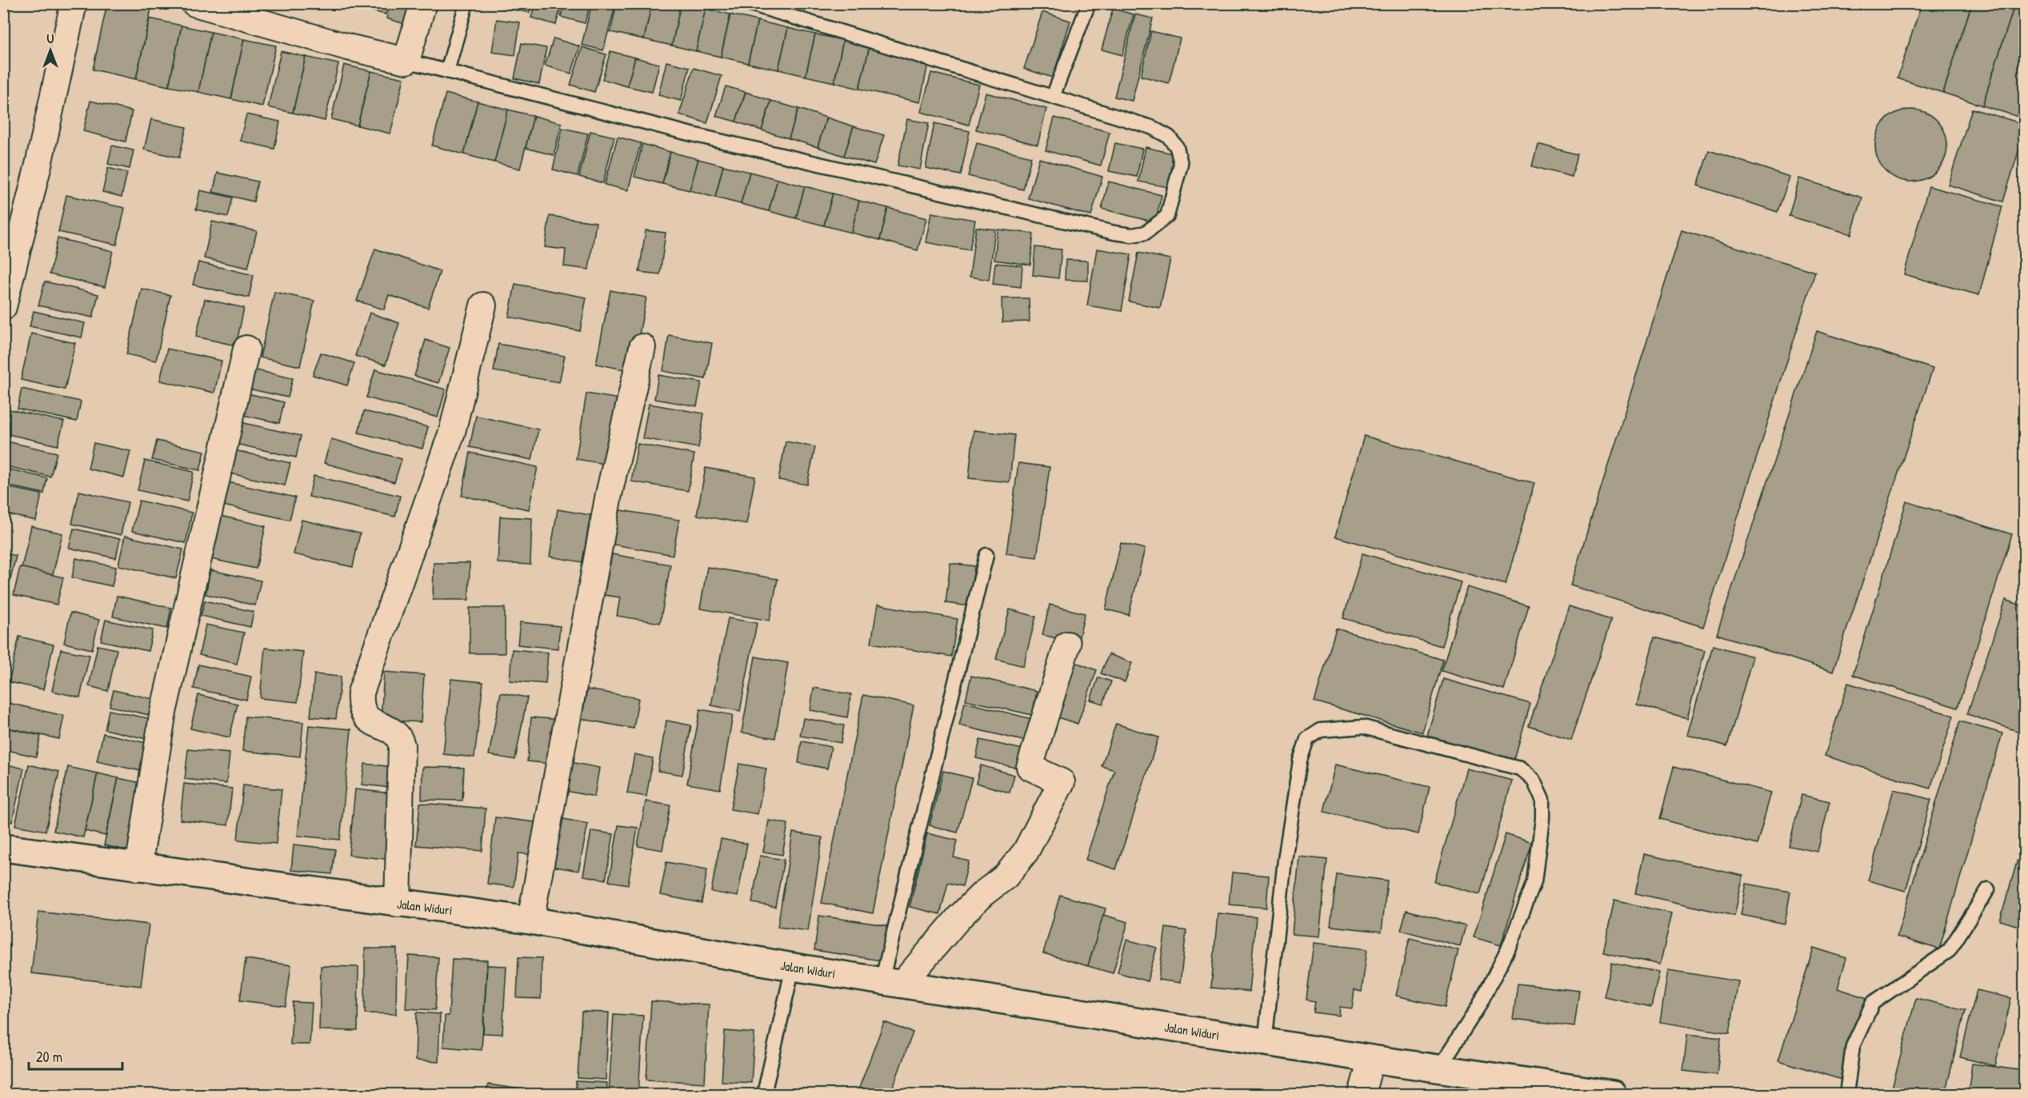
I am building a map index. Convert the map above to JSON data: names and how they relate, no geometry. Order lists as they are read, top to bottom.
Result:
{
  "streets": {
    "main road": ["Jalan Widuri"]
  },
  "scale_bar": "20 m",
  "north": "top"
}
